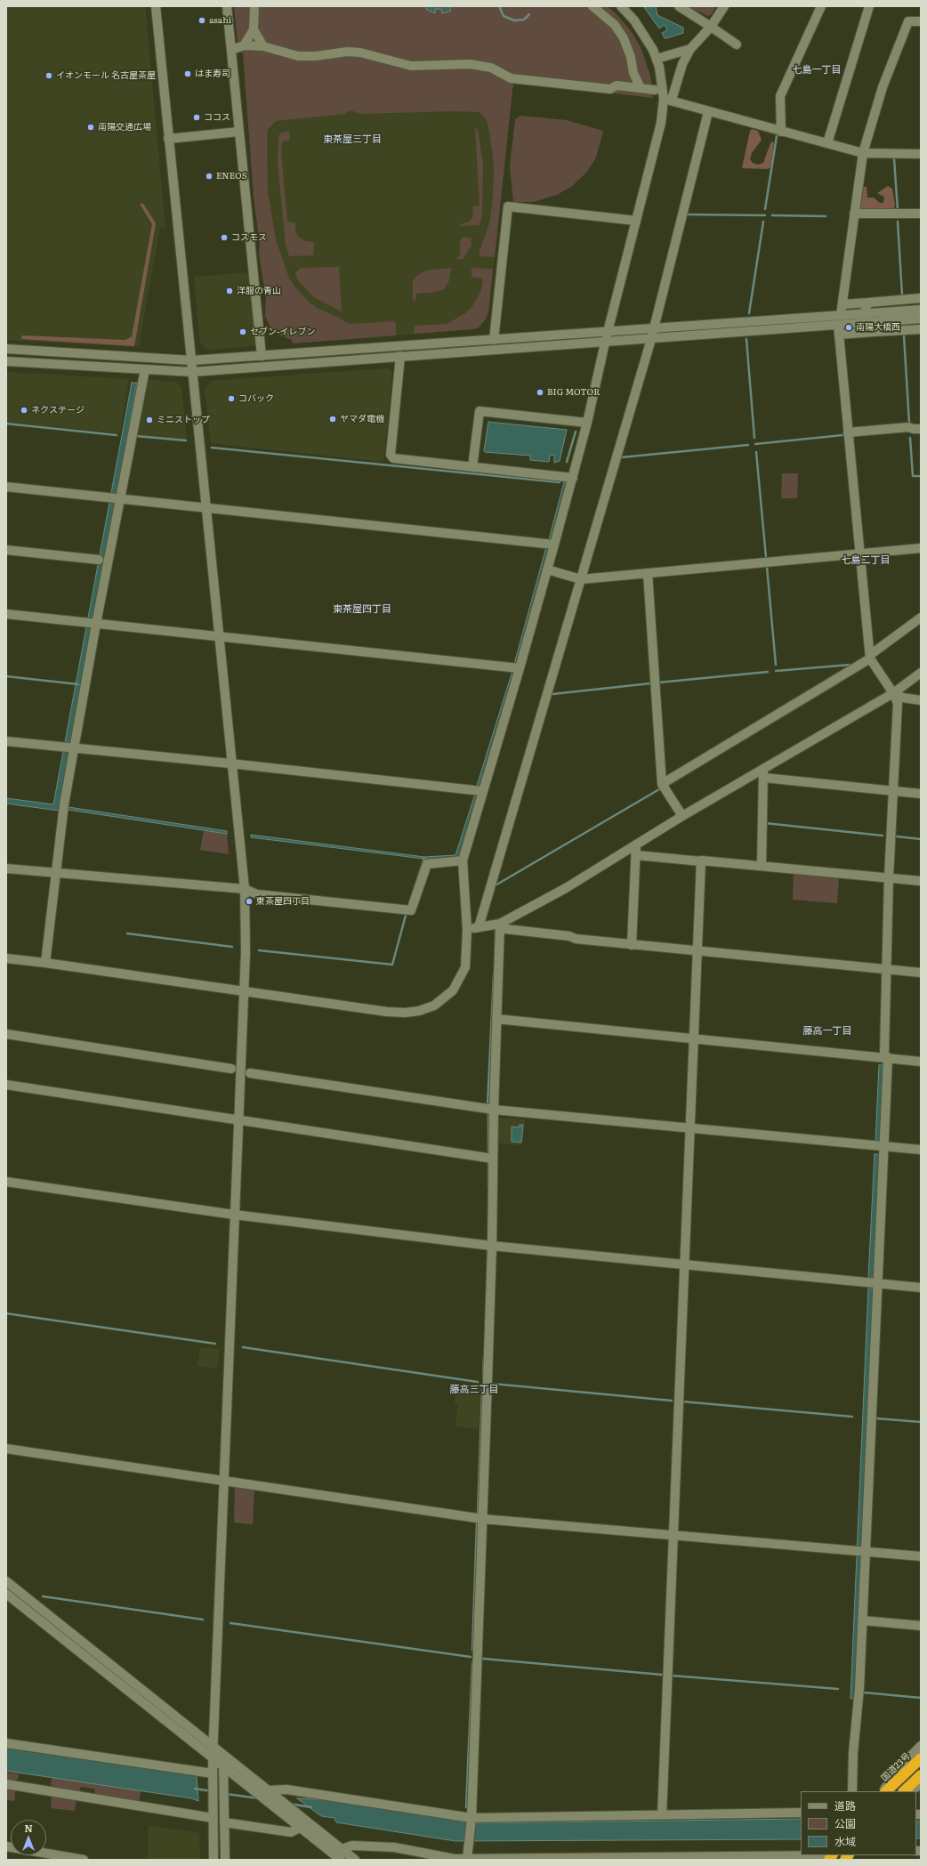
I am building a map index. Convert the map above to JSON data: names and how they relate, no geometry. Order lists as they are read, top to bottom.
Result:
{
  "streets": {
    "highway": ["国道23号"]
  },
  "districts": [
    "七島一丁目",
    "東茶屋三丁目",
    "七島二丁目",
    "東茶屋四丁目",
    "藤高一丁目",
    "藤高三丁目"
  ],
  "places": [
    "asahi",
    "はま寿司",
    "イオンモール 名古屋茶屋",
    "ココス",
    "南陽交通広場",
    "ENEOS",
    "コスモス",
    "洋服の青山",
    "南陽大橋西",
    "セブン-イレブン",
    "BIG MOTOR",
    "コバック",
    "ネクステージ",
    "ヤマダ電機",
    "ミニストップ",
    "東茶屋四丁目"
  ],
  "legend": ["道路", "公園", "水域"],
  "north": "top"
}
